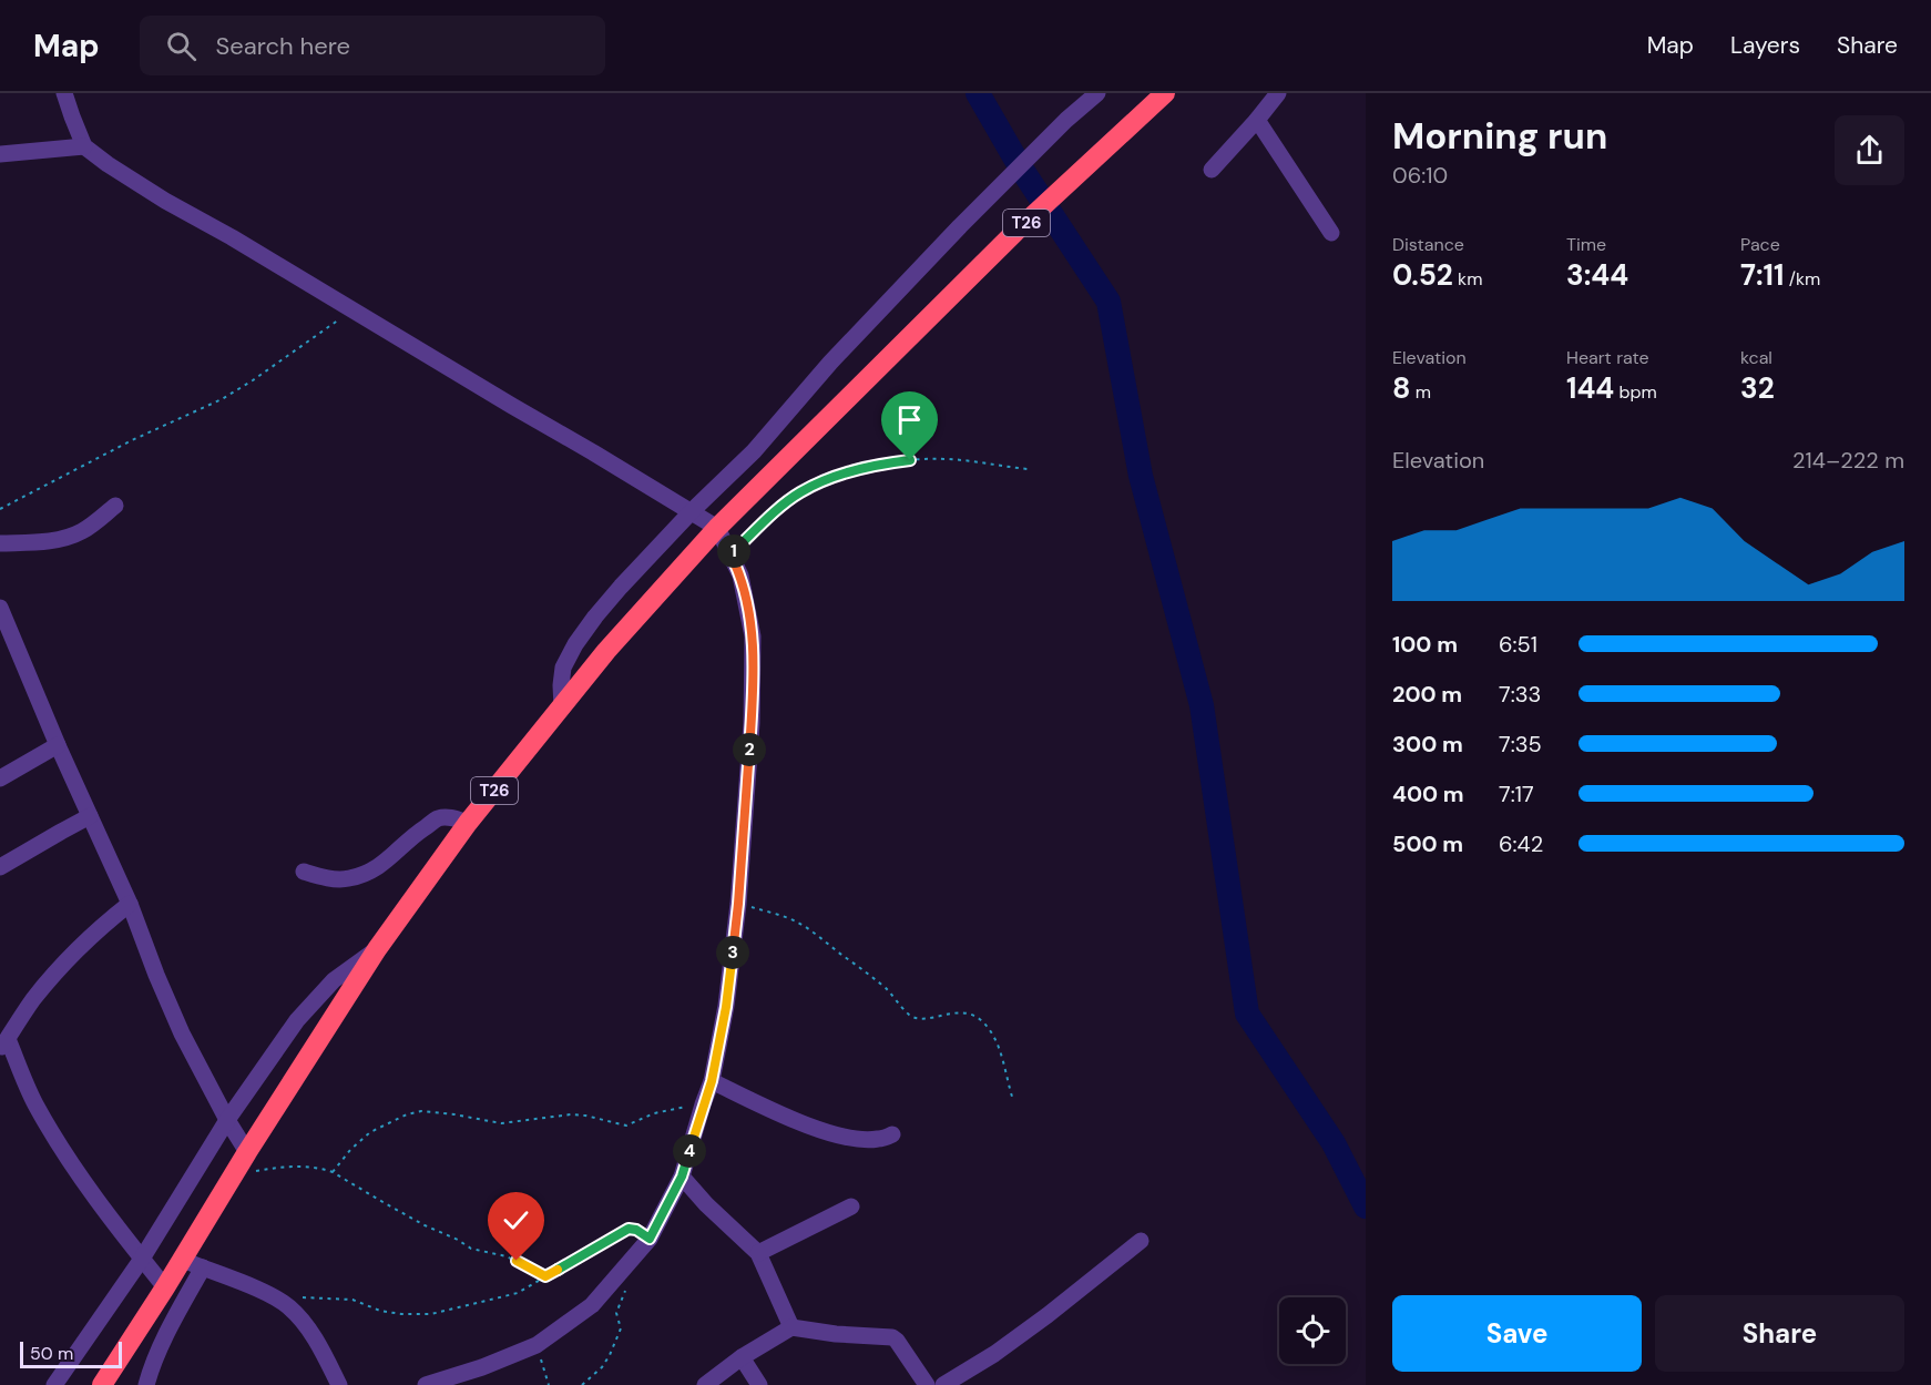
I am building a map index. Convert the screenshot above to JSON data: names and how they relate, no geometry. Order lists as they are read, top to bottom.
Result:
{
  "streets": {
    "highway": ["T26"]
  },
  "scale_bar": "50 m",
  "page": {
    "header": "Map",
    "search": "Search here",
    "nav": ["Map", "Layers", "Share"],
    "heading": ["Morning run", "06:10"],
    "stats": [
      ["Distance", "0.52 km"],
      ["Time", "3:44"],
      ["Pace", "7:11 /km"],
      ["Elevation", "8 m"],
      ["Heart rate", "144 bpm"],
      ["kcal", "32"]
    ],
    "chart": ["Elevation", "214–222 m"],
    "pins": [
      "1",
      "2",
      "3",
      "4"
    ],
    "list": [
      {
        "name": "100 m",
        "note": "6:51"
      },
      {
        "name": "200 m",
        "note": "7:33"
      },
      {
        "name": "300 m",
        "note": "7:35"
      },
      {
        "name": "400 m",
        "note": "7:17"
      },
      {
        "name": "500 m",
        "note": "6:42"
      }
    ],
    "buttons": ["Save", "Share"],
    "scale": "50 m"
  }
}
